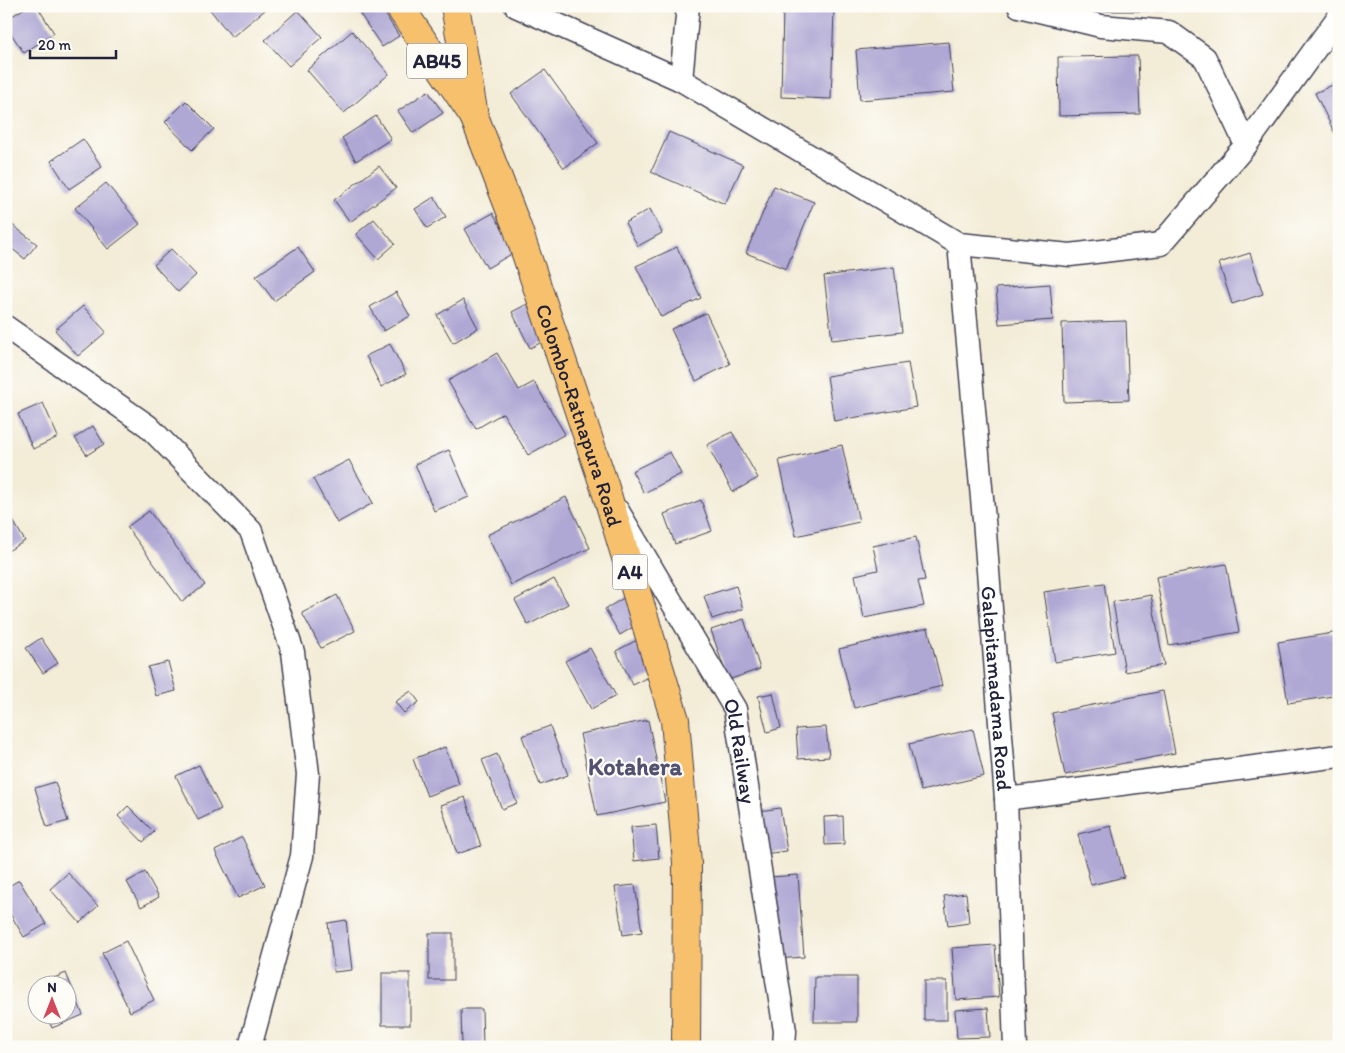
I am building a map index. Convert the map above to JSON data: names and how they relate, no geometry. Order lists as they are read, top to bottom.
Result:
{
  "streets": {
    "main road": ["AB45", "Colombo-Ratnapura Road", "A4"],
    "street": ["Galapitamadama Road", "Old Railway"]
  },
  "crossings": [
    ["AB45", "Colombo-Ratnapura Road"],
    ["AB45", "A4"],
    ["Colombo-Ratnapura Road", "A4"],
    ["Colombo-Ratnapura Road", "Old Railway"]
  ],
  "districts": ["Kotahera"],
  "scale_bar": "20 m",
  "north": "top"
}
